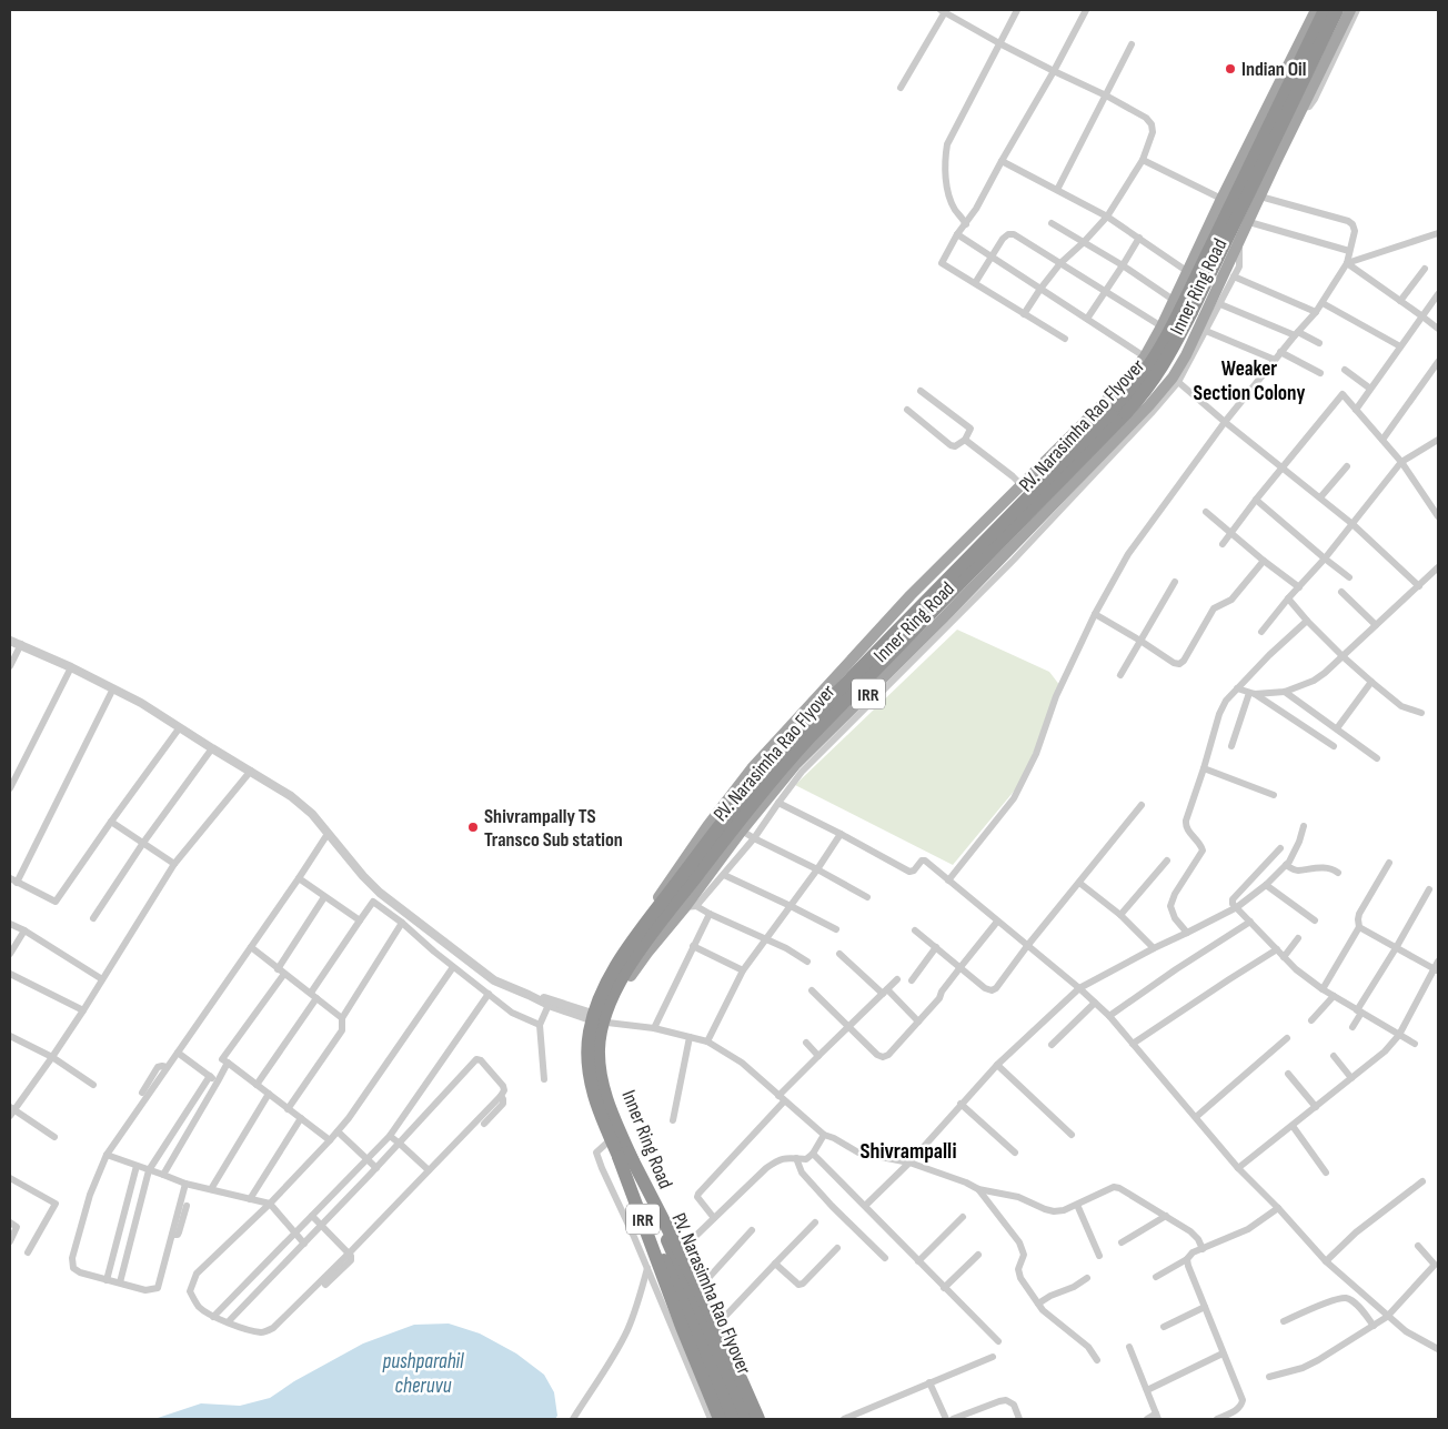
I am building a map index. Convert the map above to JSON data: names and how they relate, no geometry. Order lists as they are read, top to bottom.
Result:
{
  "streets": {
    "highway": ["P.V. Narasimha Rao Flyover"],
    "main road": ["Inner Ring Road", "IRR"]
  },
  "crossings": [
    ["Inner Ring Road", "P.V. Narasimha Rao Flyover"]
  ],
  "districts": ["Weaker Section Colony", "Shivrampalli"],
  "water": ["pushparahil cheruvu"],
  "places": ["Indian Oil", "Shivrampally TS Transco Sub station"]
}
